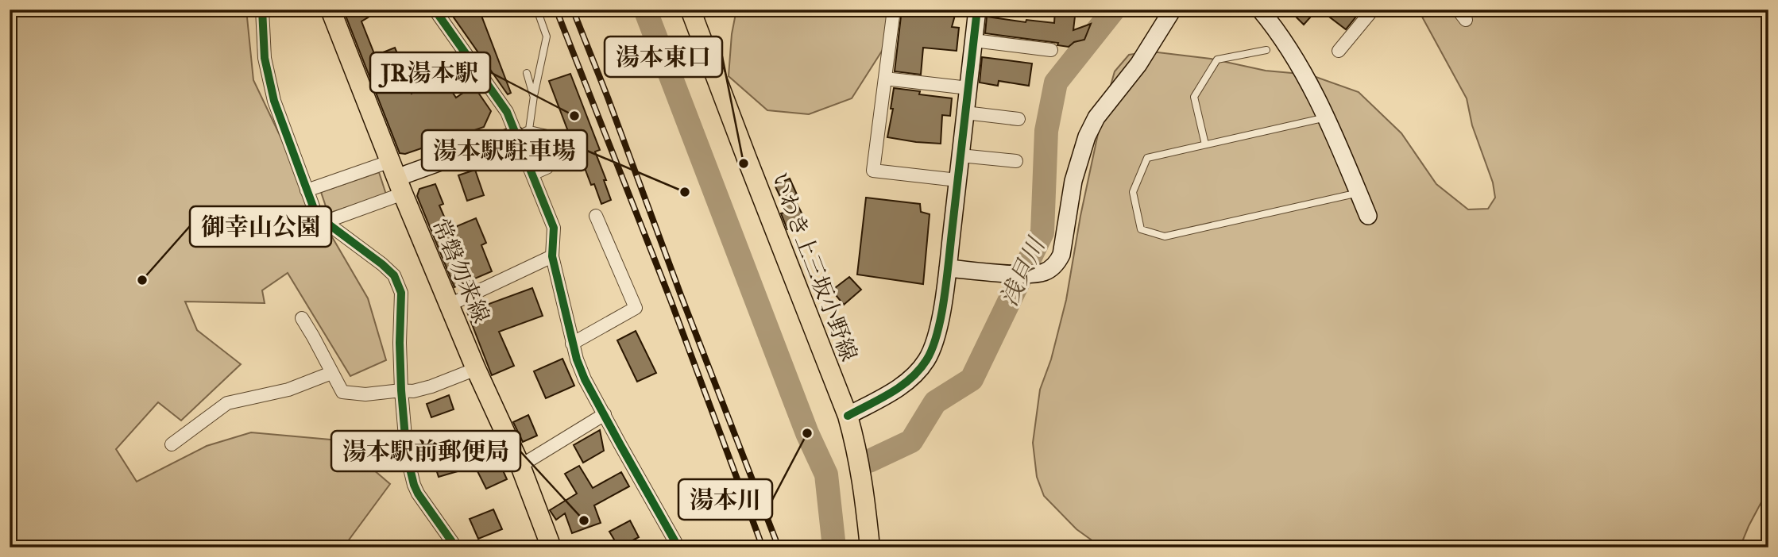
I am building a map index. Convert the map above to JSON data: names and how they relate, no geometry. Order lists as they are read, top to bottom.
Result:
{
  "streets": {
    "main road": ["いわき上三坂小野線", "常磐勿来線"]
  },
  "water": ["浅貝川"],
  "places": [
    "JR湯本駅",
    "湯本東口",
    "湯本駅駐車場",
    "御幸山公園",
    "湯本川",
    "湯本駅前郵便局"
  ]
}
